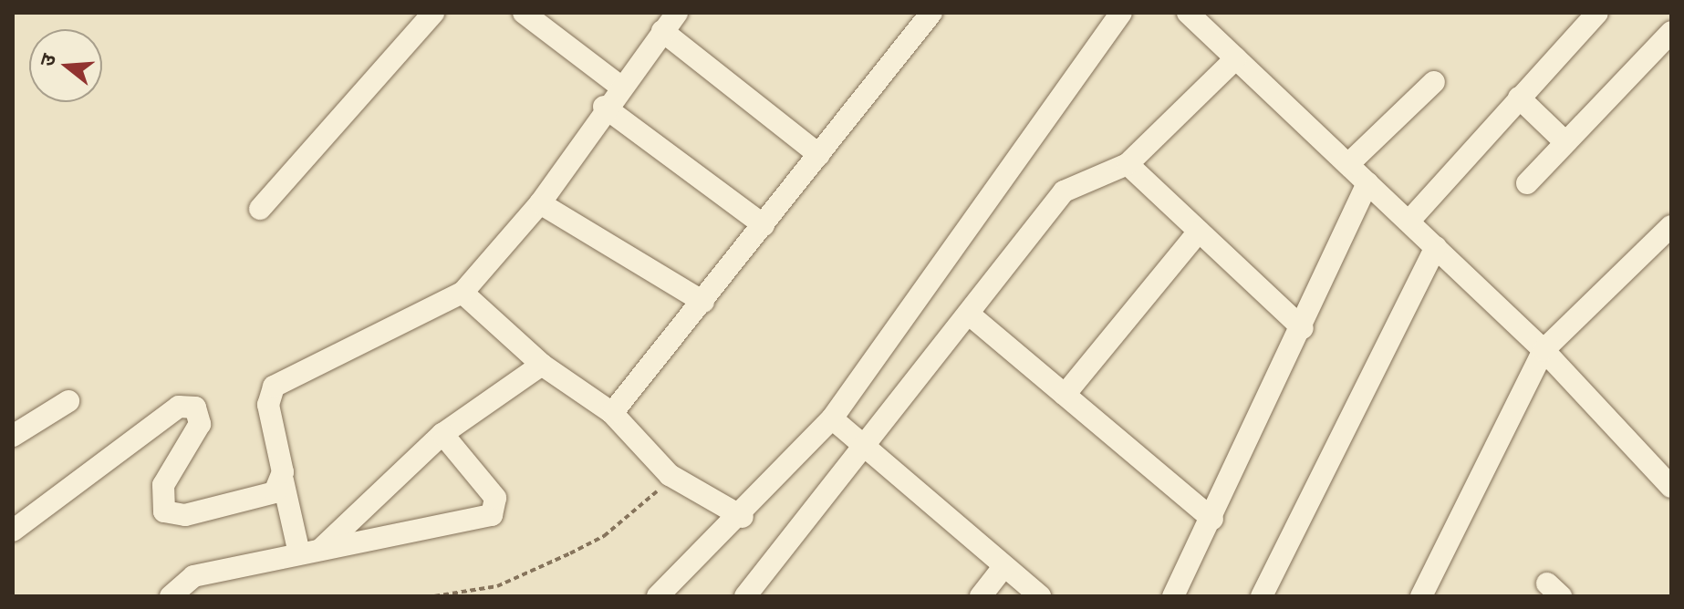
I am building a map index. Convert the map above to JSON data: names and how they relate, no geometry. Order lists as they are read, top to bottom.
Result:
{
  "north": "left"
}
